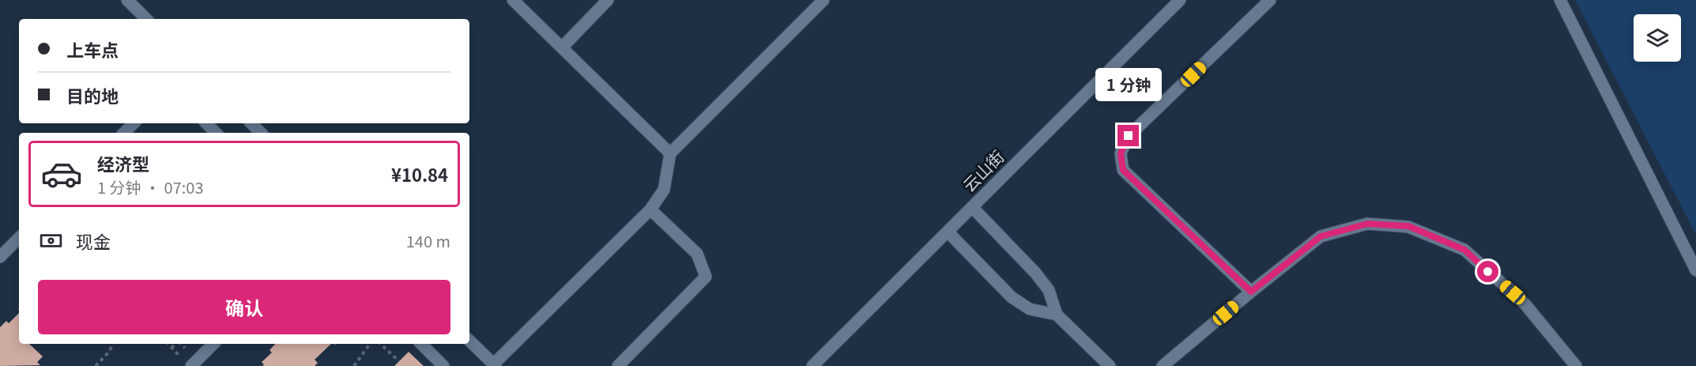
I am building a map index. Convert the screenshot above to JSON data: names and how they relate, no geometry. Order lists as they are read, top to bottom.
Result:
{
  "streets": {
    "street": ["云山街"]
  },
  "page": {
    "banner": ["上车点", "目的地"],
    "bubble": "1 分钟",
    "list": [
      {
        "name": "经济型",
        "note": "1 分钟 · 07:03",
        "value": "¥10.84"
      }
    ],
    "pay": ["现金", "140 m"],
    "buttons": "确认"
  }
}
